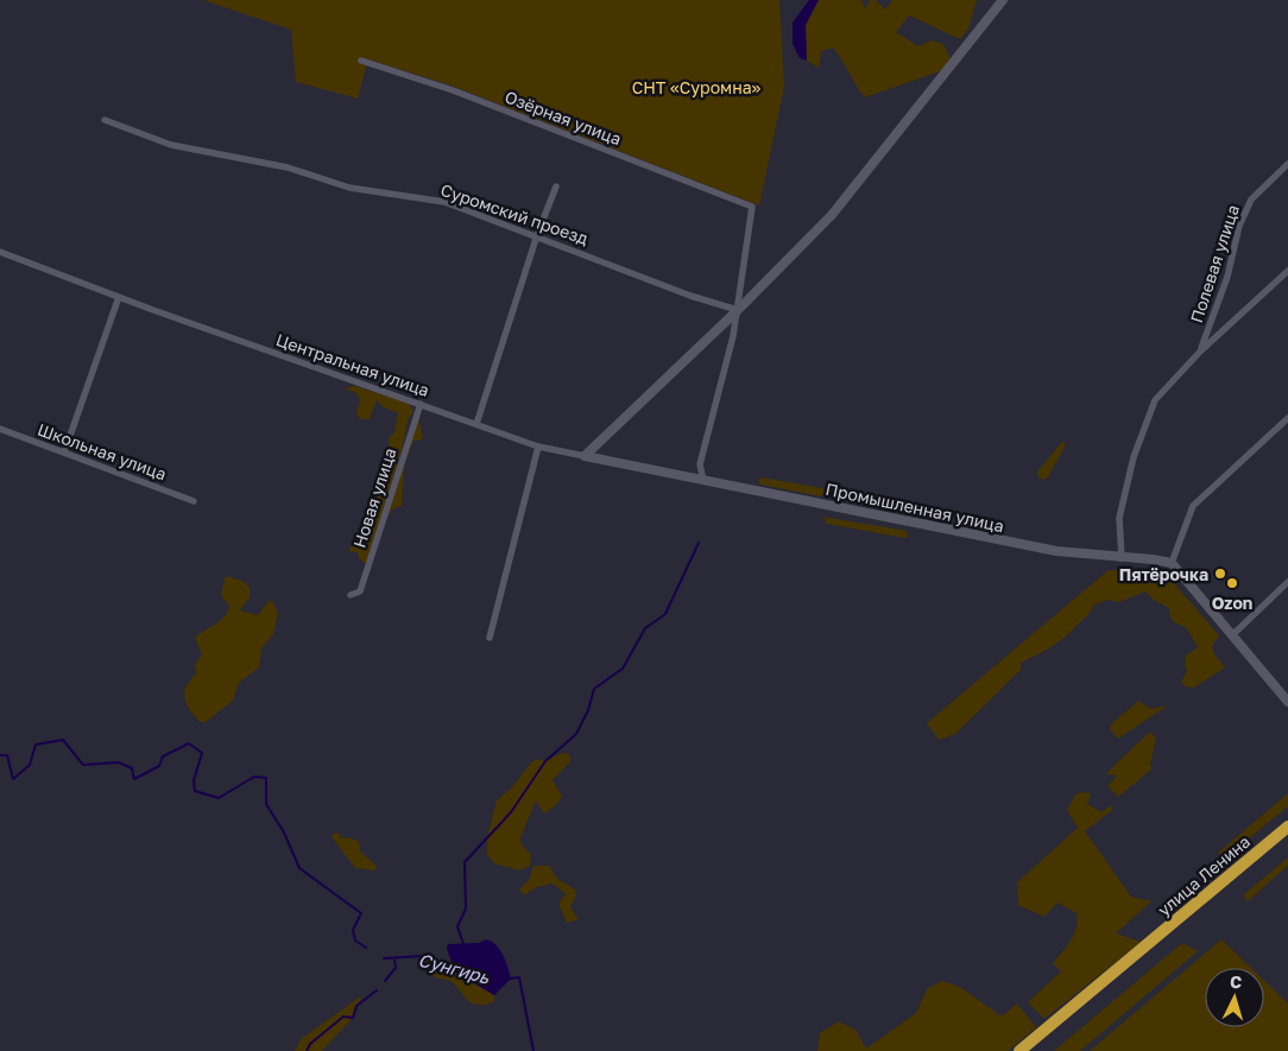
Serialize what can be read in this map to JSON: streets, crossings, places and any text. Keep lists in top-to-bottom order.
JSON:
{
  "streets": {
    "highway": ["улица Ленина"],
    "street": [
      "Озёрная улица",
      "Суромский проезд",
      "Полевая улица",
      "Центральная улица",
      "Школьная улица",
      "Новая улица",
      "Промышленная улица"
    ]
  },
  "crossings": [
    ["Озёрная улица", "Суромский проезд"],
    ["Центральная улица", "Новая улица"],
    ["Центральная улица", "Промышленная улица"]
  ],
  "water": ["Сунгирь"],
  "parks": ["СНТ «Суромна»"],
  "places": ["Пятёрочка", "Ozon"],
  "north": "top"
}
